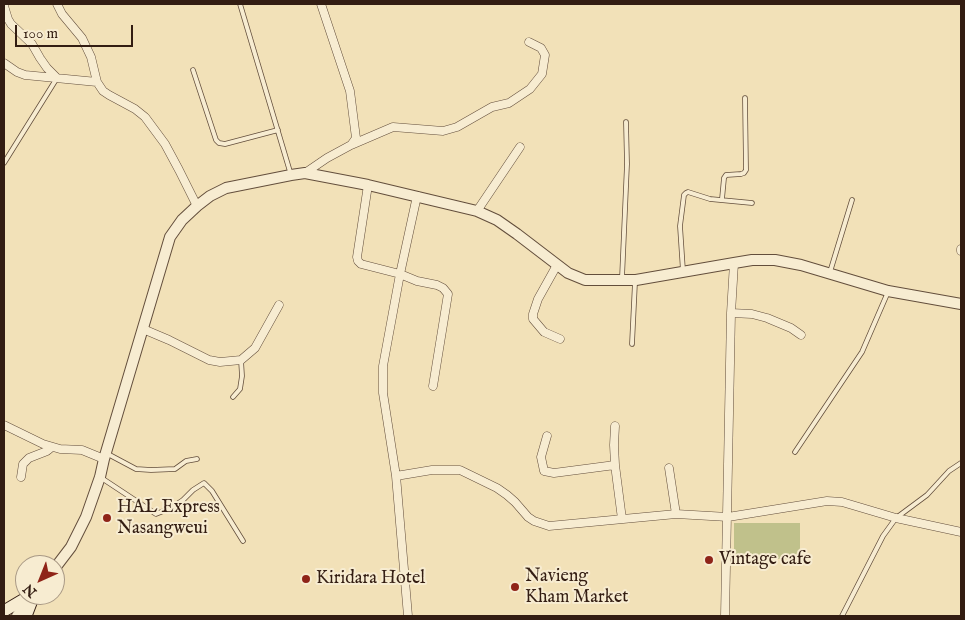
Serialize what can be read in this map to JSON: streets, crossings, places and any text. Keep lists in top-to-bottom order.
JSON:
{
  "places": [
    "HAL Express Nasangweui",
    "Vintage cafe",
    "Kiridara Hotel",
    "Navieng Kham Market"
  ],
  "scale_bar": "100 m",
  "north": "bottom left"
}
